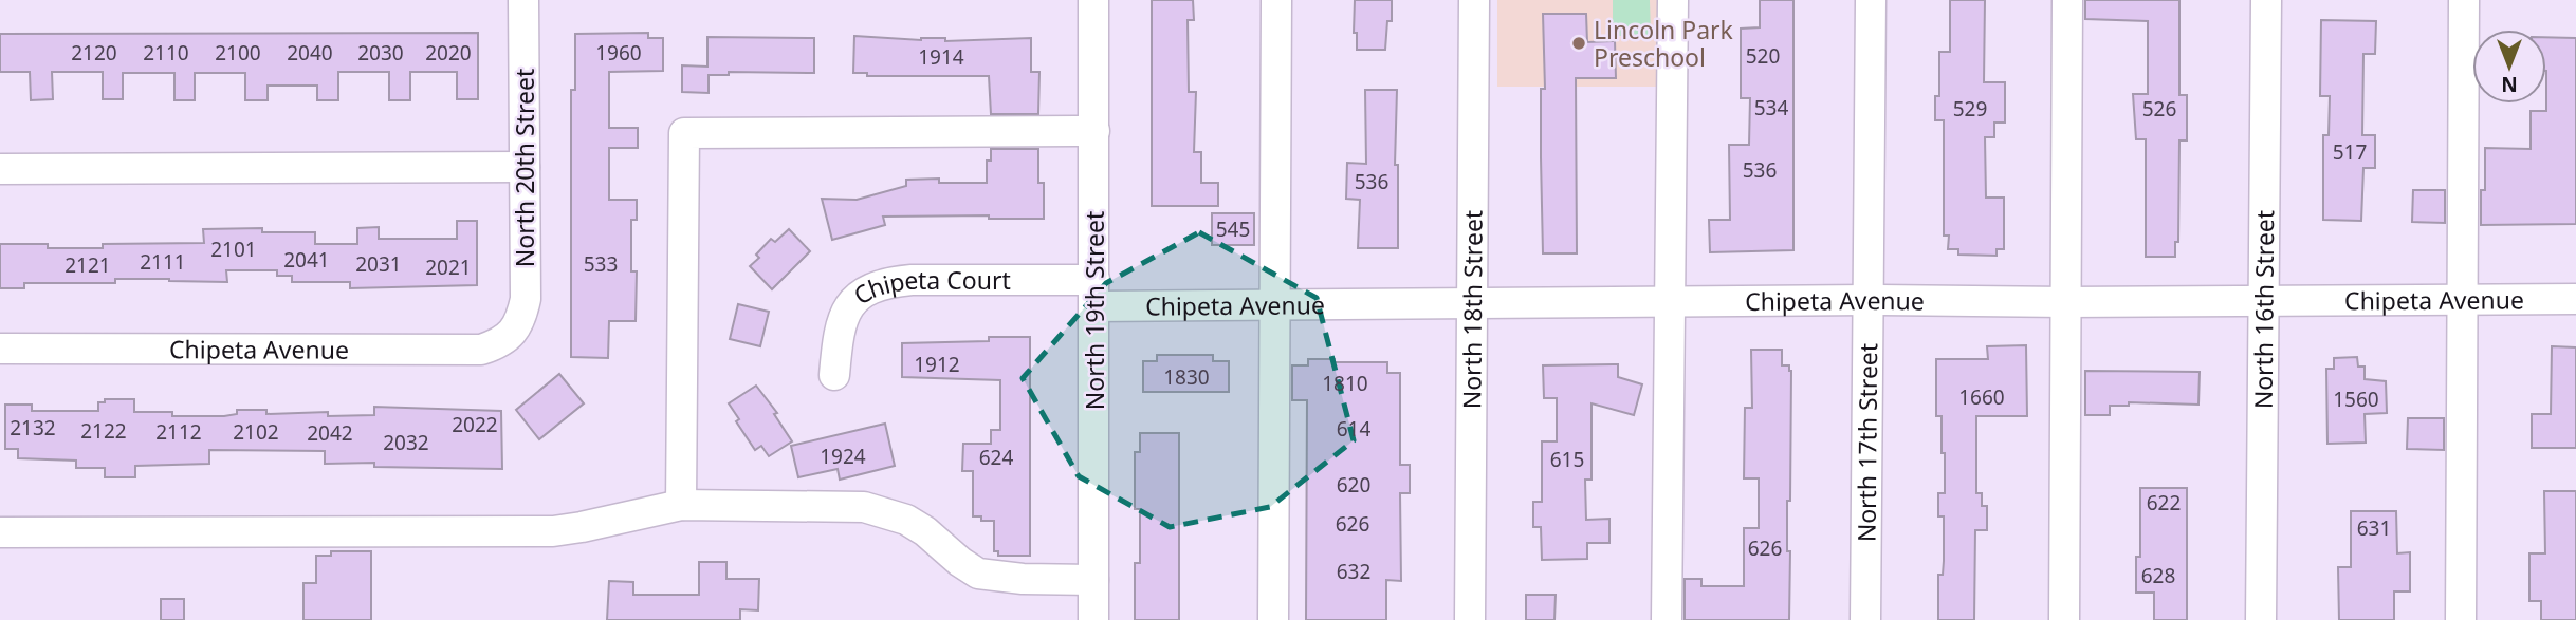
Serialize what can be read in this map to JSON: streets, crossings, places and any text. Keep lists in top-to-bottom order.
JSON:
{
  "streets": {
    "street": [
      "North 20th Street",
      "Chipeta Court",
      "Chipeta Avenue",
      "North 19th Street",
      "North 18th Street",
      "North 16th Street",
      "North 17th Street"
    ]
  },
  "crossings": [
    ["North 20th Street", "Chipeta Avenue"],
    ["Chipeta Court", "Chipeta Avenue"],
    ["Chipeta Court", "North 19th Street"],
    ["Chipeta Avenue", "North 19th Street"],
    ["Chipeta Avenue", "North 18th Street"],
    ["Chipeta Avenue", "North 16th Street"],
    ["Chipeta Avenue", "North 17th Street"]
  ],
  "places": ["Lincoln Park Preschool"],
  "house_numbers": [
    "2120",
    "2110",
    "2100",
    "2040",
    "2030",
    "2020",
    "1960",
    "520",
    "1914",
    "534",
    "529",
    "526",
    "517",
    "536",
    "536",
    "545",
    "2101",
    "2041",
    "2111",
    "2031",
    "533",
    "2121",
    "2021",
    "1912",
    "1830",
    "1810",
    "1660",
    "1560",
    "2022",
    "2132",
    "614",
    "2122",
    "2112",
    "2102",
    "2042",
    "2032",
    "1924",
    "624",
    "615",
    "620",
    "622",
    "626",
    "631",
    "626",
    "632",
    "628"
  ],
  "north": "bottom"
}
